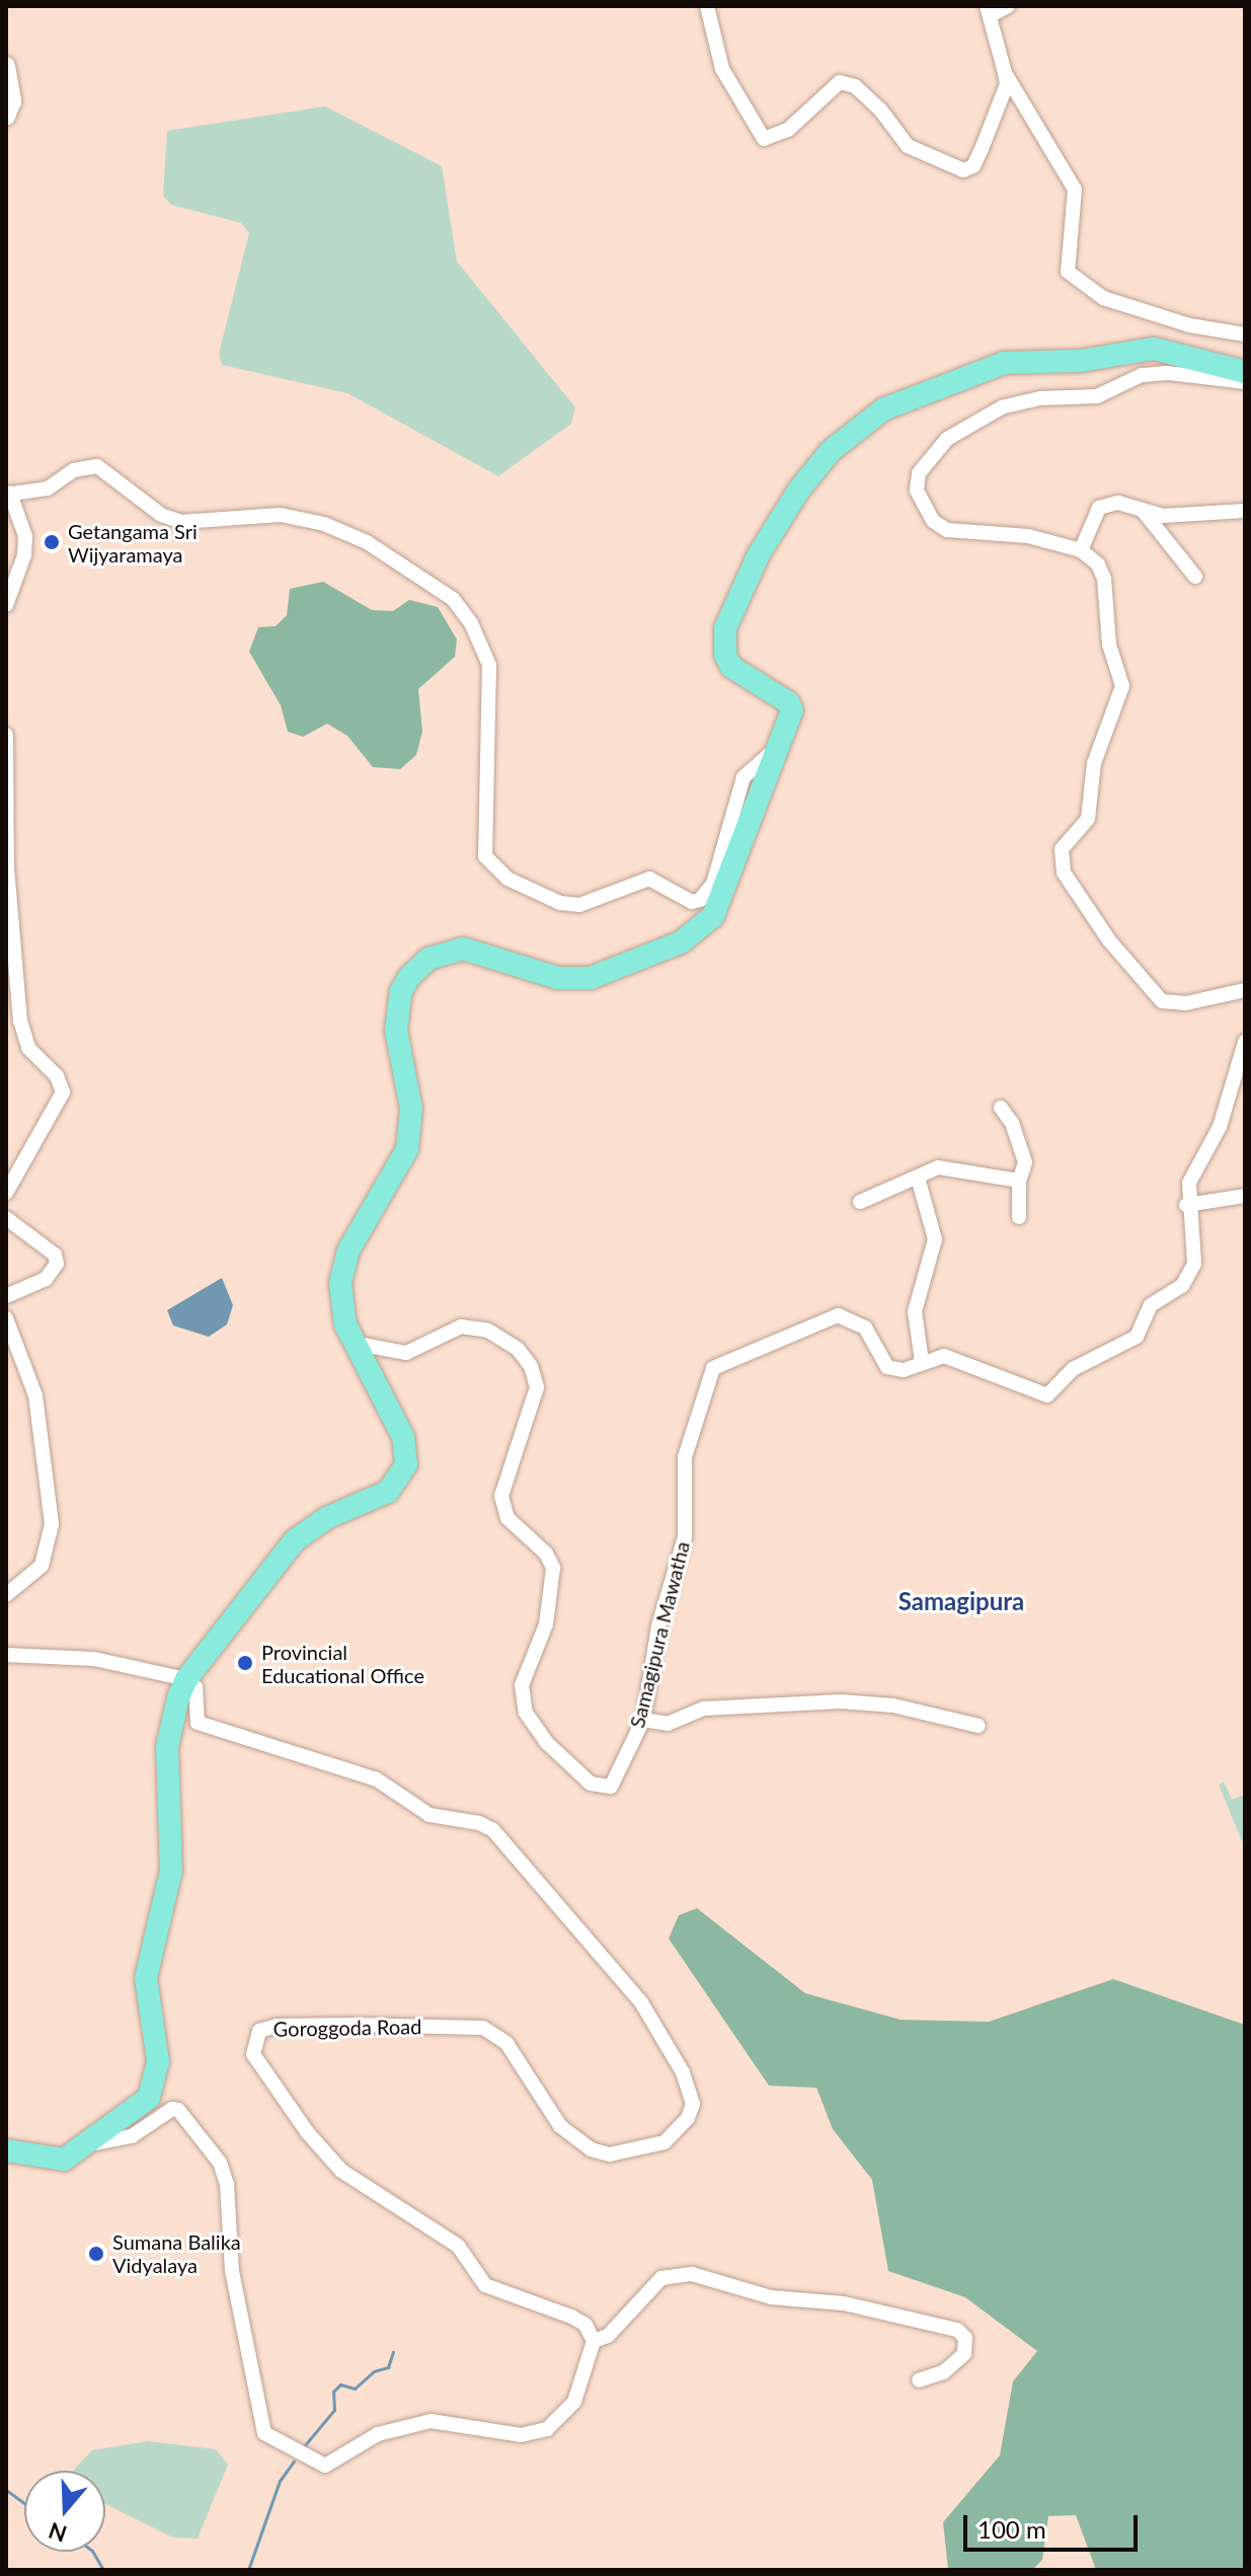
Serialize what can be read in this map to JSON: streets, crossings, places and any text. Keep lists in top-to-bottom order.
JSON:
{
  "streets": {
    "street": ["Samagipura Mawatha", "Goroggoda Road"]
  },
  "districts": ["Samagipura"],
  "places": ["Getangama Sri Wijyaramaya", "Provincial Educational Office", "Sumana Balika Vidyalaya"],
  "scale_bar": "100 m",
  "north": "bottom"
}
